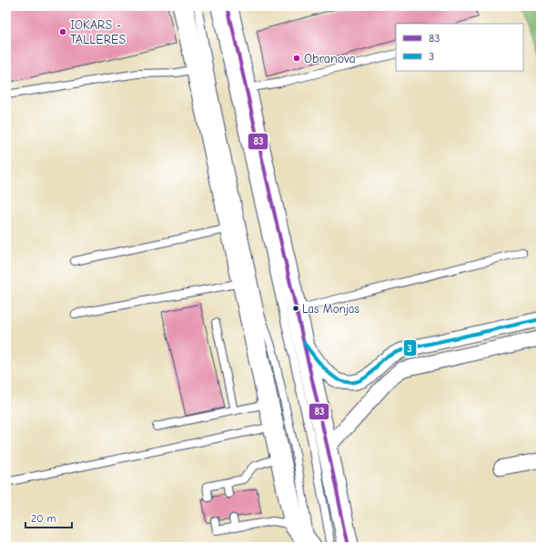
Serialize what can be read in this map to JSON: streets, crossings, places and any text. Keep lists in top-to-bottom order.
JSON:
{
  "places": ["IOKARS - TALLERES", "Obranova", "Las Monjas"],
  "lines": ["transit line 83", "transit line 3"],
  "legend": ["83", "3"],
  "scale_bar": "20 m"
}
